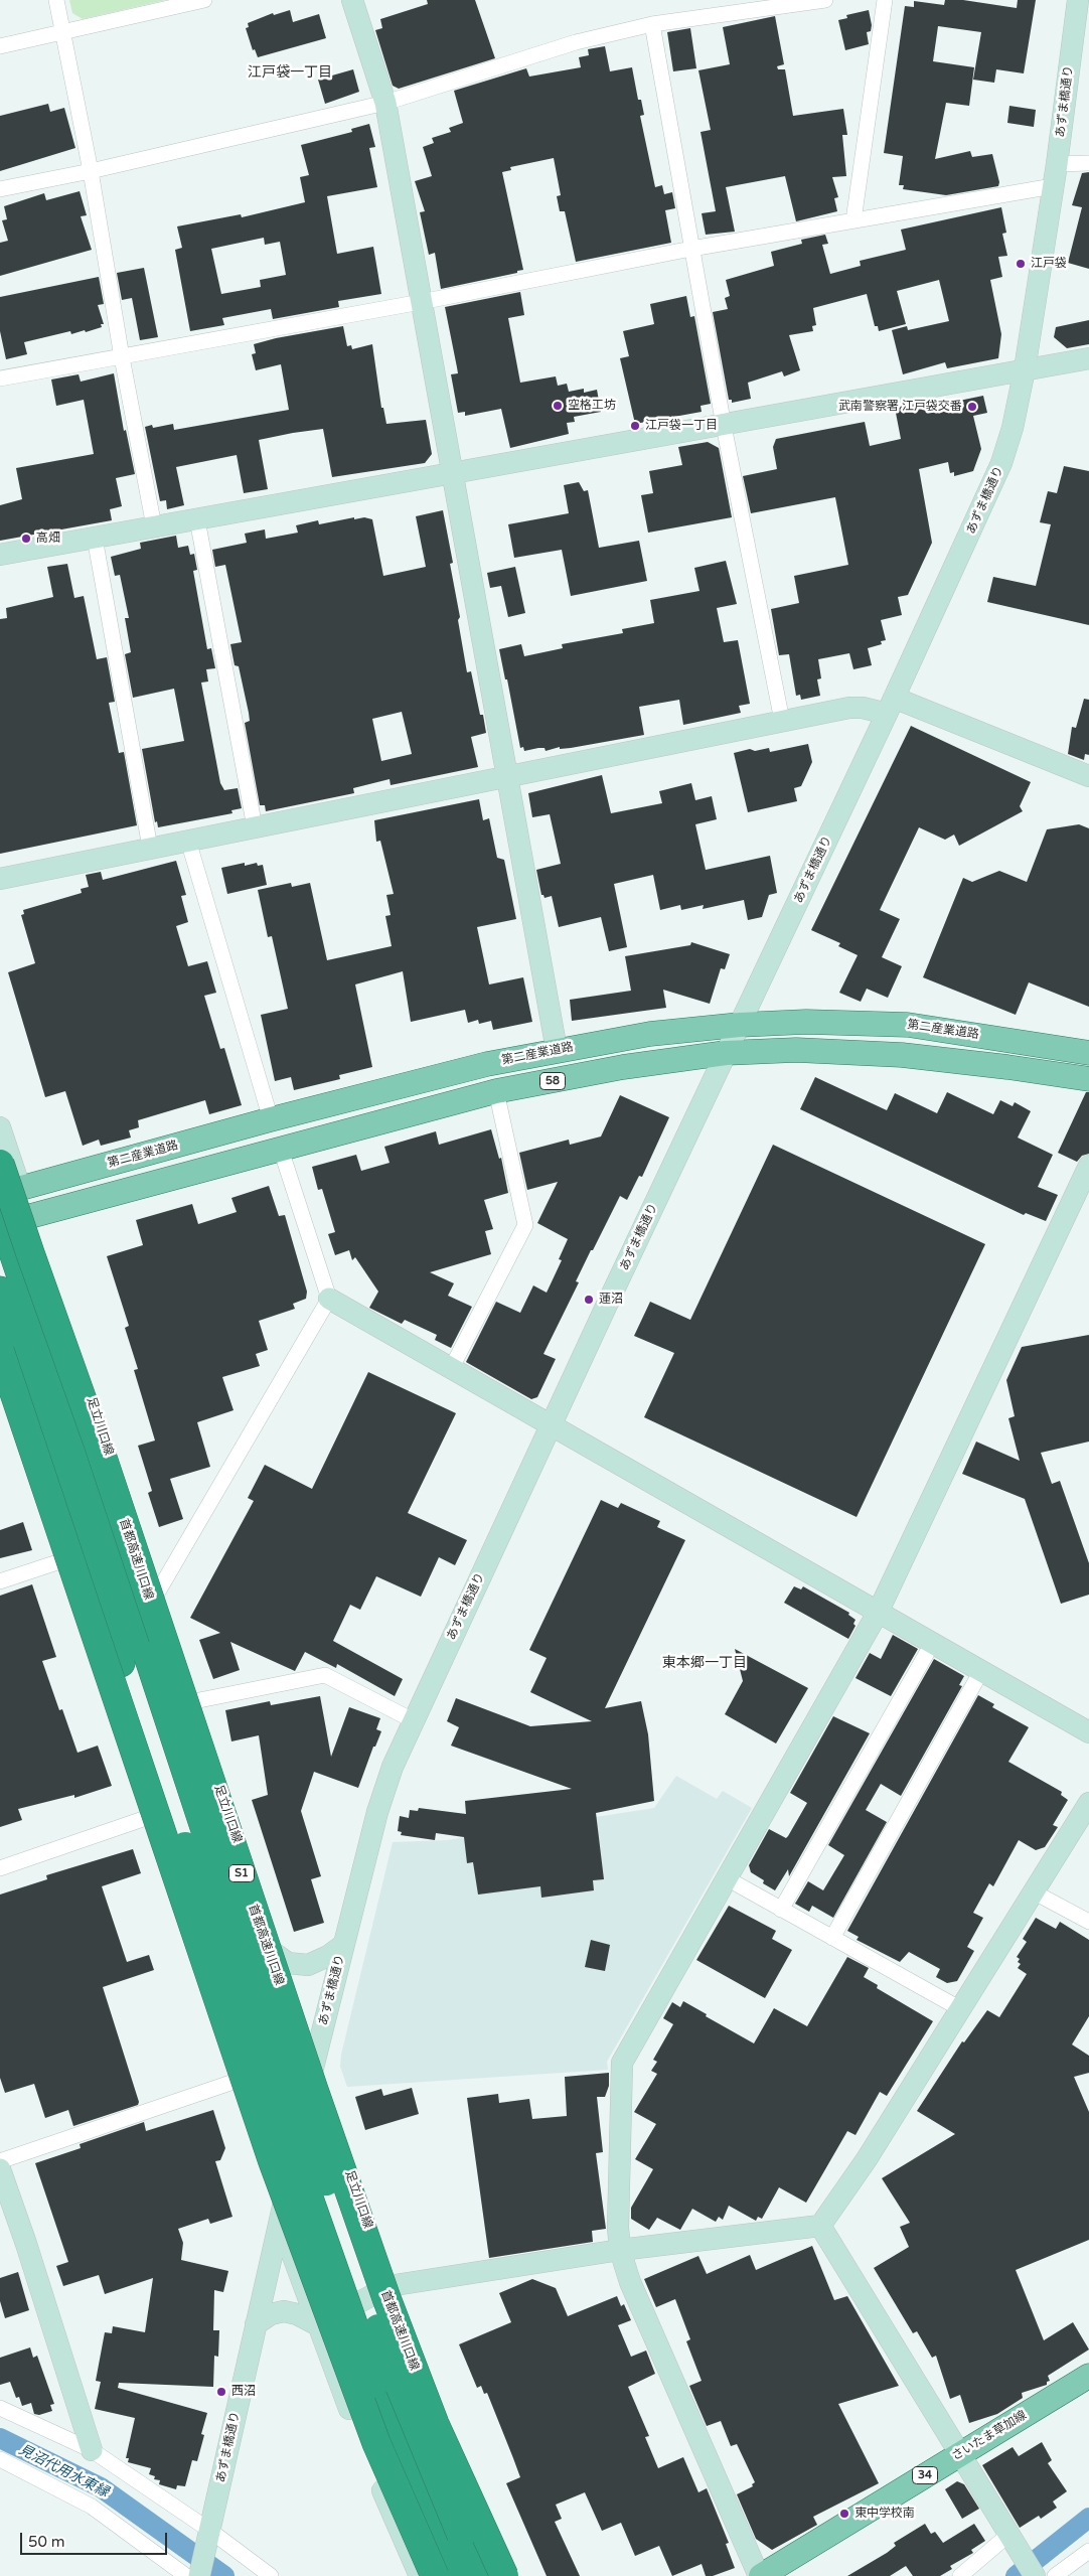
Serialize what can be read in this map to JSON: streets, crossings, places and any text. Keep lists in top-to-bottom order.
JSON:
{
  "streets": {
    "highway": ["首都高速川口線", "S1"],
    "main road": [
      "第二産業道路",
      "58",
      "さいたま草加線",
      "34"
    ],
    "street": ["あずま橋通り", "足立川口線"]
  },
  "crossings": [
    ["あずま橋通り", "第二産業道路"],
    ["あずま橋通り", "58"],
    ["あずま橋通り", "足立川口線"],
    ["第二産業道路", "足立川口線"],
    ["58", "足立川口線"]
  ],
  "districts": ["江戸袋一丁目", "東本郷一丁目"],
  "water": ["見沼代用水東縁"],
  "places": [
    "江戸袋",
    "空格工坊",
    "武南警察署 江戸袋交番",
    "江戸袋一丁目",
    "高畑",
    "蓮沼",
    "西沼",
    "東中学校南"
  ],
  "scale_bar": "50 m"
}
